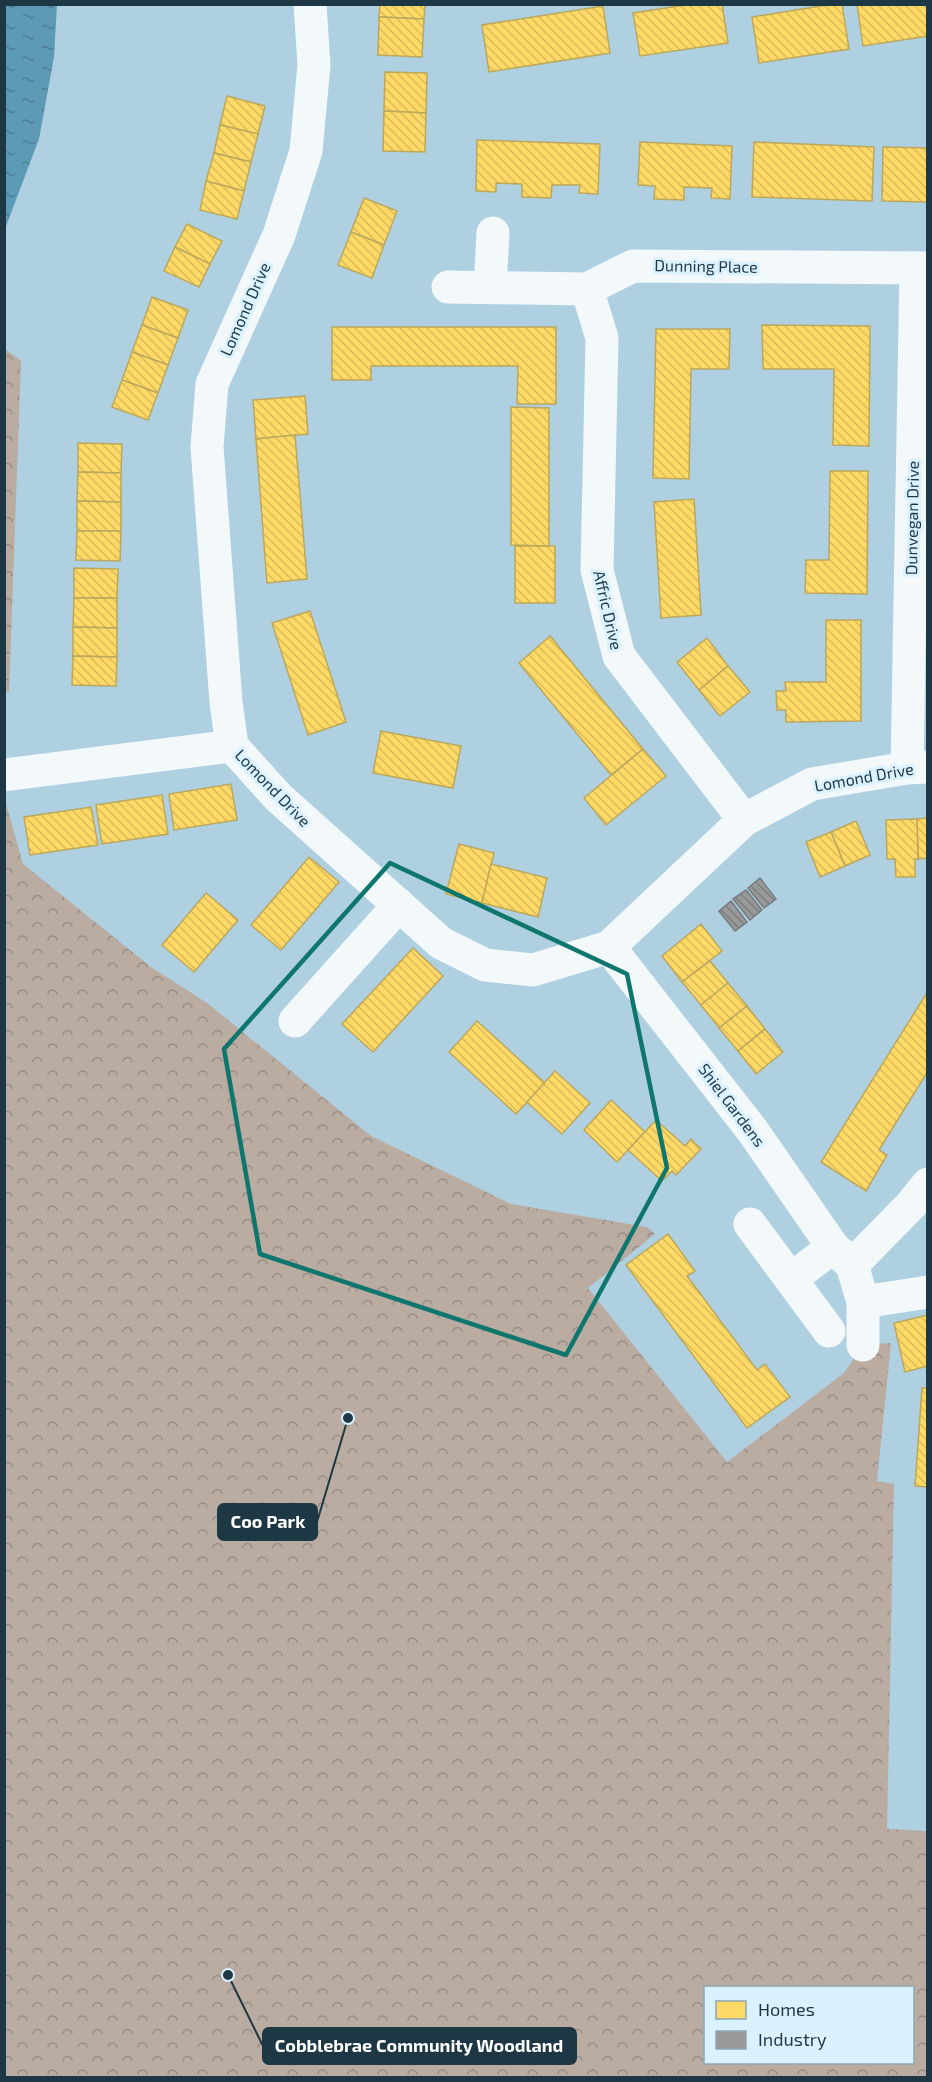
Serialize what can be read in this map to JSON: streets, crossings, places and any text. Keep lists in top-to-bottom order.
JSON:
{
  "streets": {
    "street": [
      "Dunning Place",
      "Lomond Drive",
      "Dunvegan Drive",
      "Affric Drive",
      "Shiel Gardens"
    ]
  },
  "crossings": [
    ["Dunning Place", "Dunvegan Drive"],
    ["Dunning Place", "Affric Drive"],
    ["Lomond Drive", "Dunvegan Drive"],
    ["Lomond Drive", "Affric Drive"],
    ["Lomond Drive", "Shiel Gardens"]
  ],
  "places": ["Coo Park", "Cobblebrae Community Woodland"],
  "legend": ["Homes", "Industry"]
}
